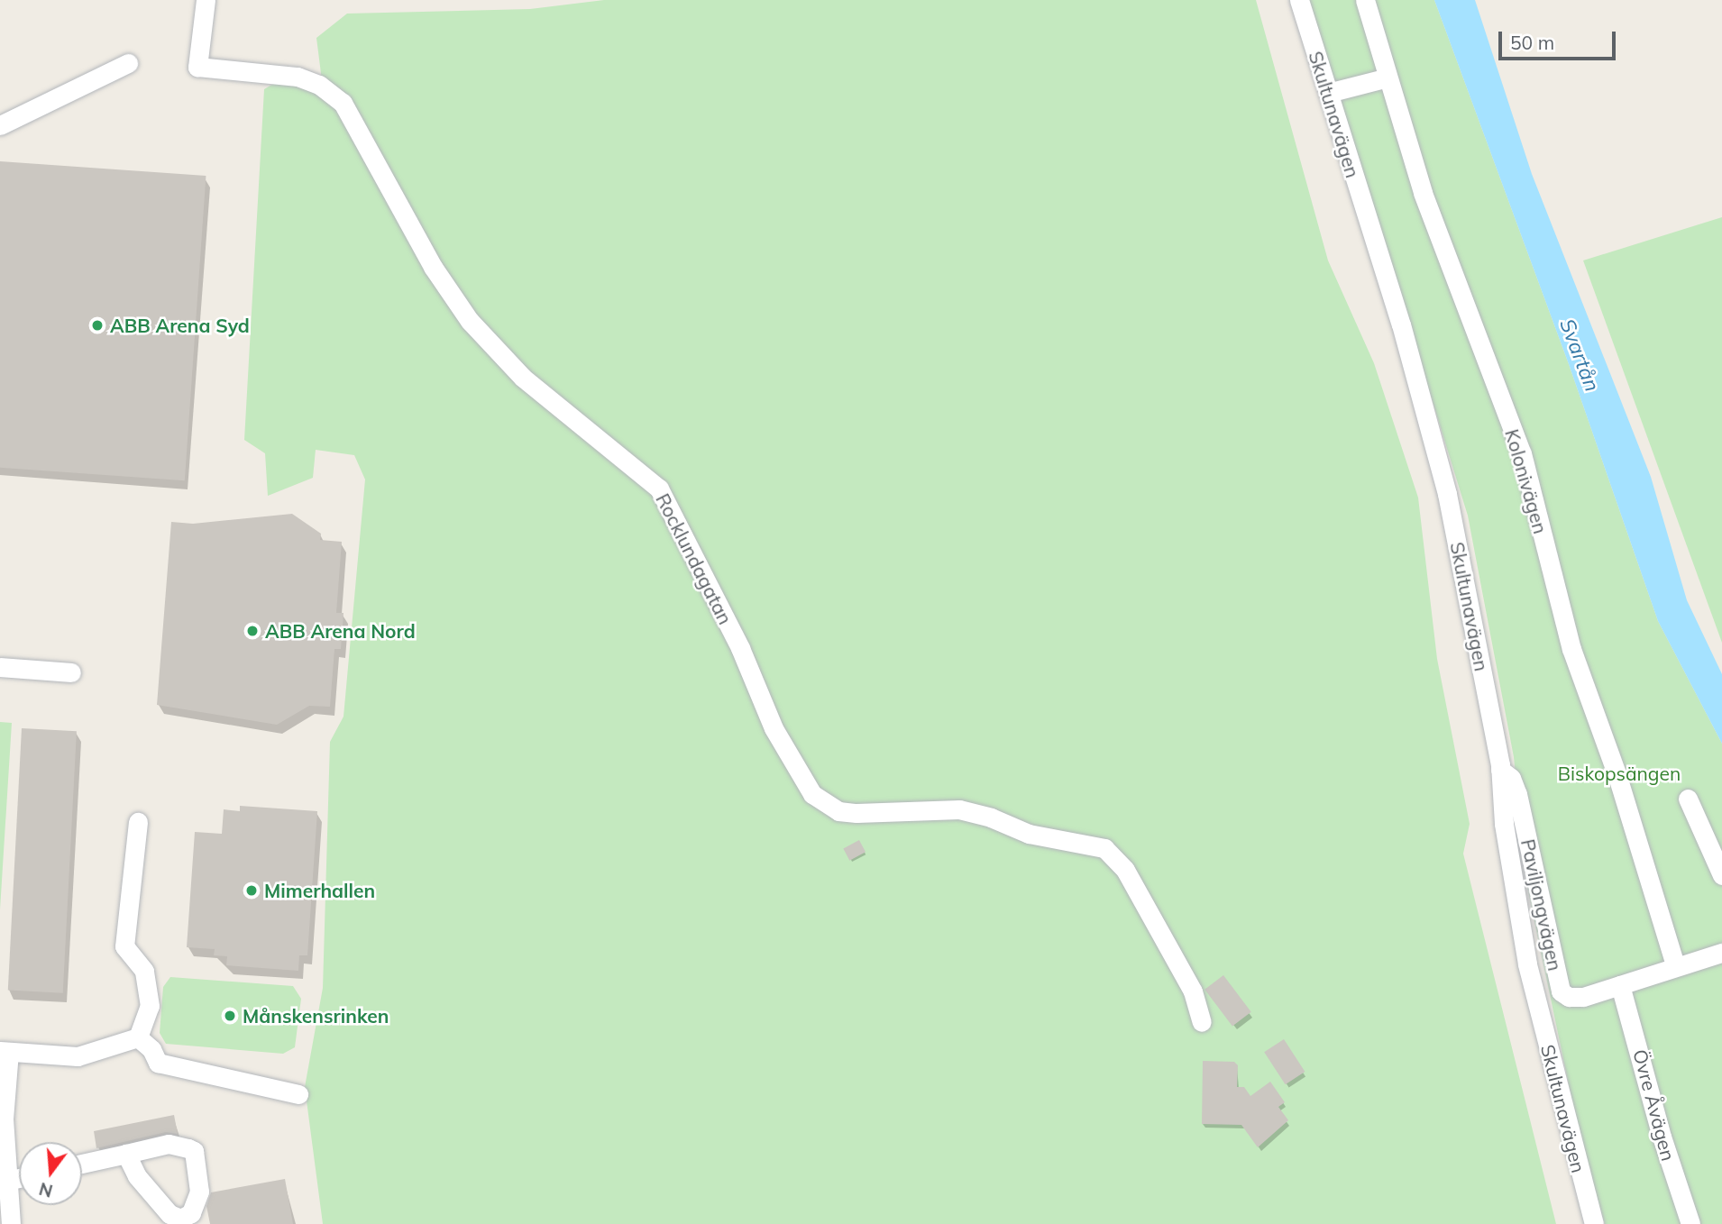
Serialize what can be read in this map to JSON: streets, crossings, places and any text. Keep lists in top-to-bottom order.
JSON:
{
  "streets": {
    "street": [
      "Skultunavägen",
      "Kolonivägen",
      "Rocklundagatan",
      "Paviljongvägen",
      "Övre Åvägen"
    ]
  },
  "crossings": [
    ["Skultunavägen", "Paviljongvägen"],
    ["Kolonivägen", "Paviljongvägen"],
    ["Paviljongvägen", "Övre Åvägen"]
  ],
  "water": ["Svartån"],
  "parks": ["Biskopsängen"],
  "places": [
    "ABB Arena Syd",
    "ABB Arena Nord",
    "Mimerhallen",
    "Månskensrinken"
  ],
  "scale_bar": "50 m",
  "north": "bottom"
}
